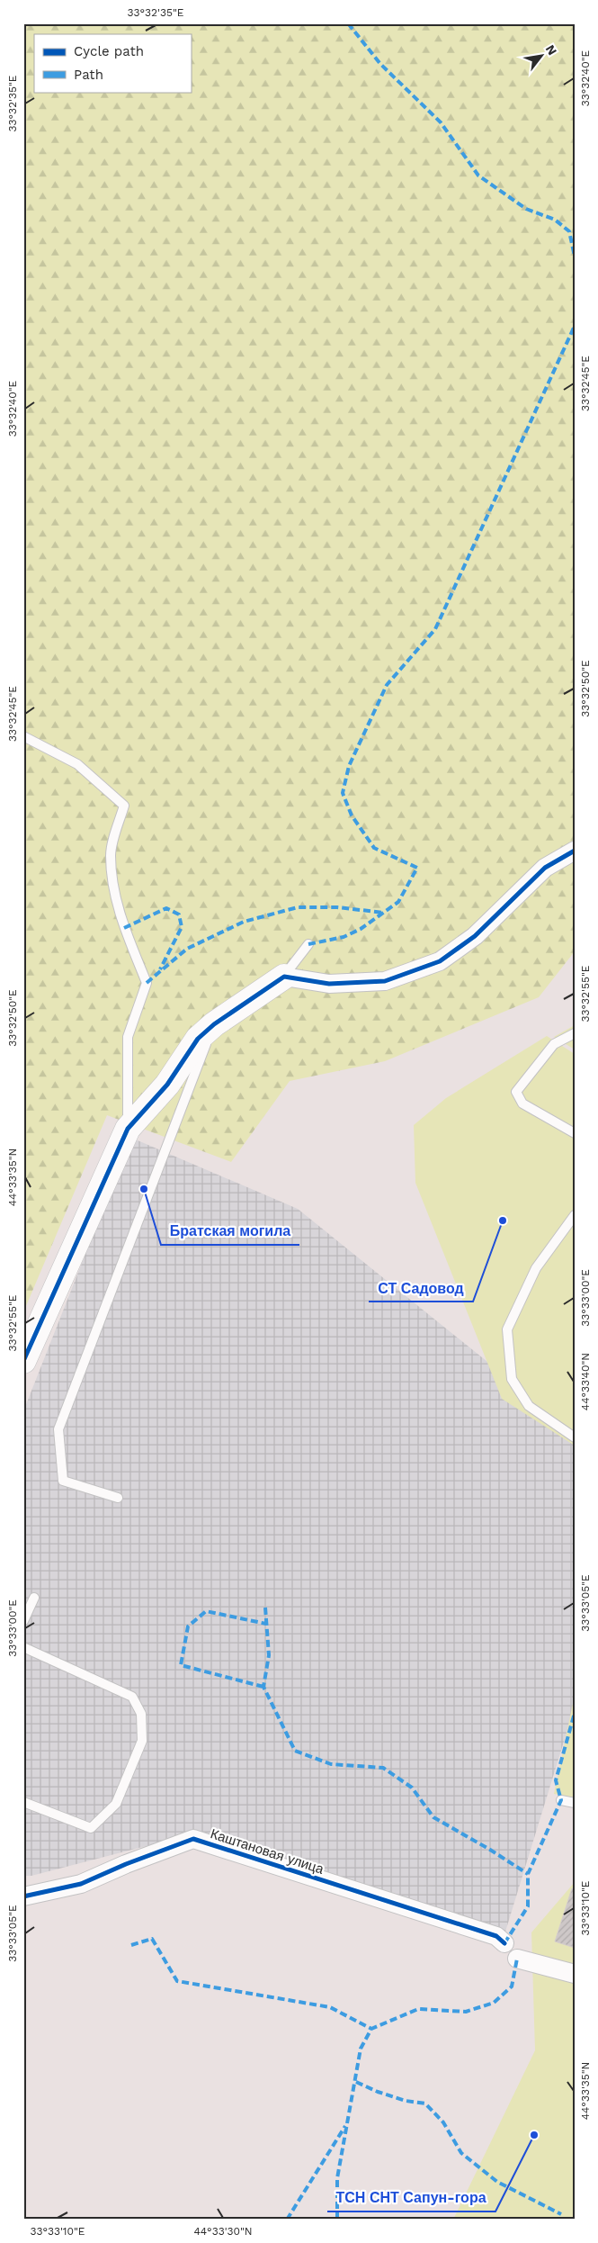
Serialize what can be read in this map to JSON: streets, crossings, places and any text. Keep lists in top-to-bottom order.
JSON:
{
  "streets": {
    "street": ["Каштановая улица"]
  },
  "places": ["Братская могила", "СТ Садовод", "ТСН СНТ Сапун-гора"],
  "legend": ["Cycle path", "Path"],
  "north": "top right",
  "coordinates": [
    "33°32'35\"E",
    "33°32'40\"E",
    "33°32'45\"E",
    "33°32'50\"E",
    "33°32'55\"E",
    "44°33'35\"N",
    "33°33'00\"E",
    "44°33'40\"N",
    "33°33'05\"E",
    "33°33'10\"E",
    "44°33'30\"N"
  ]
}
